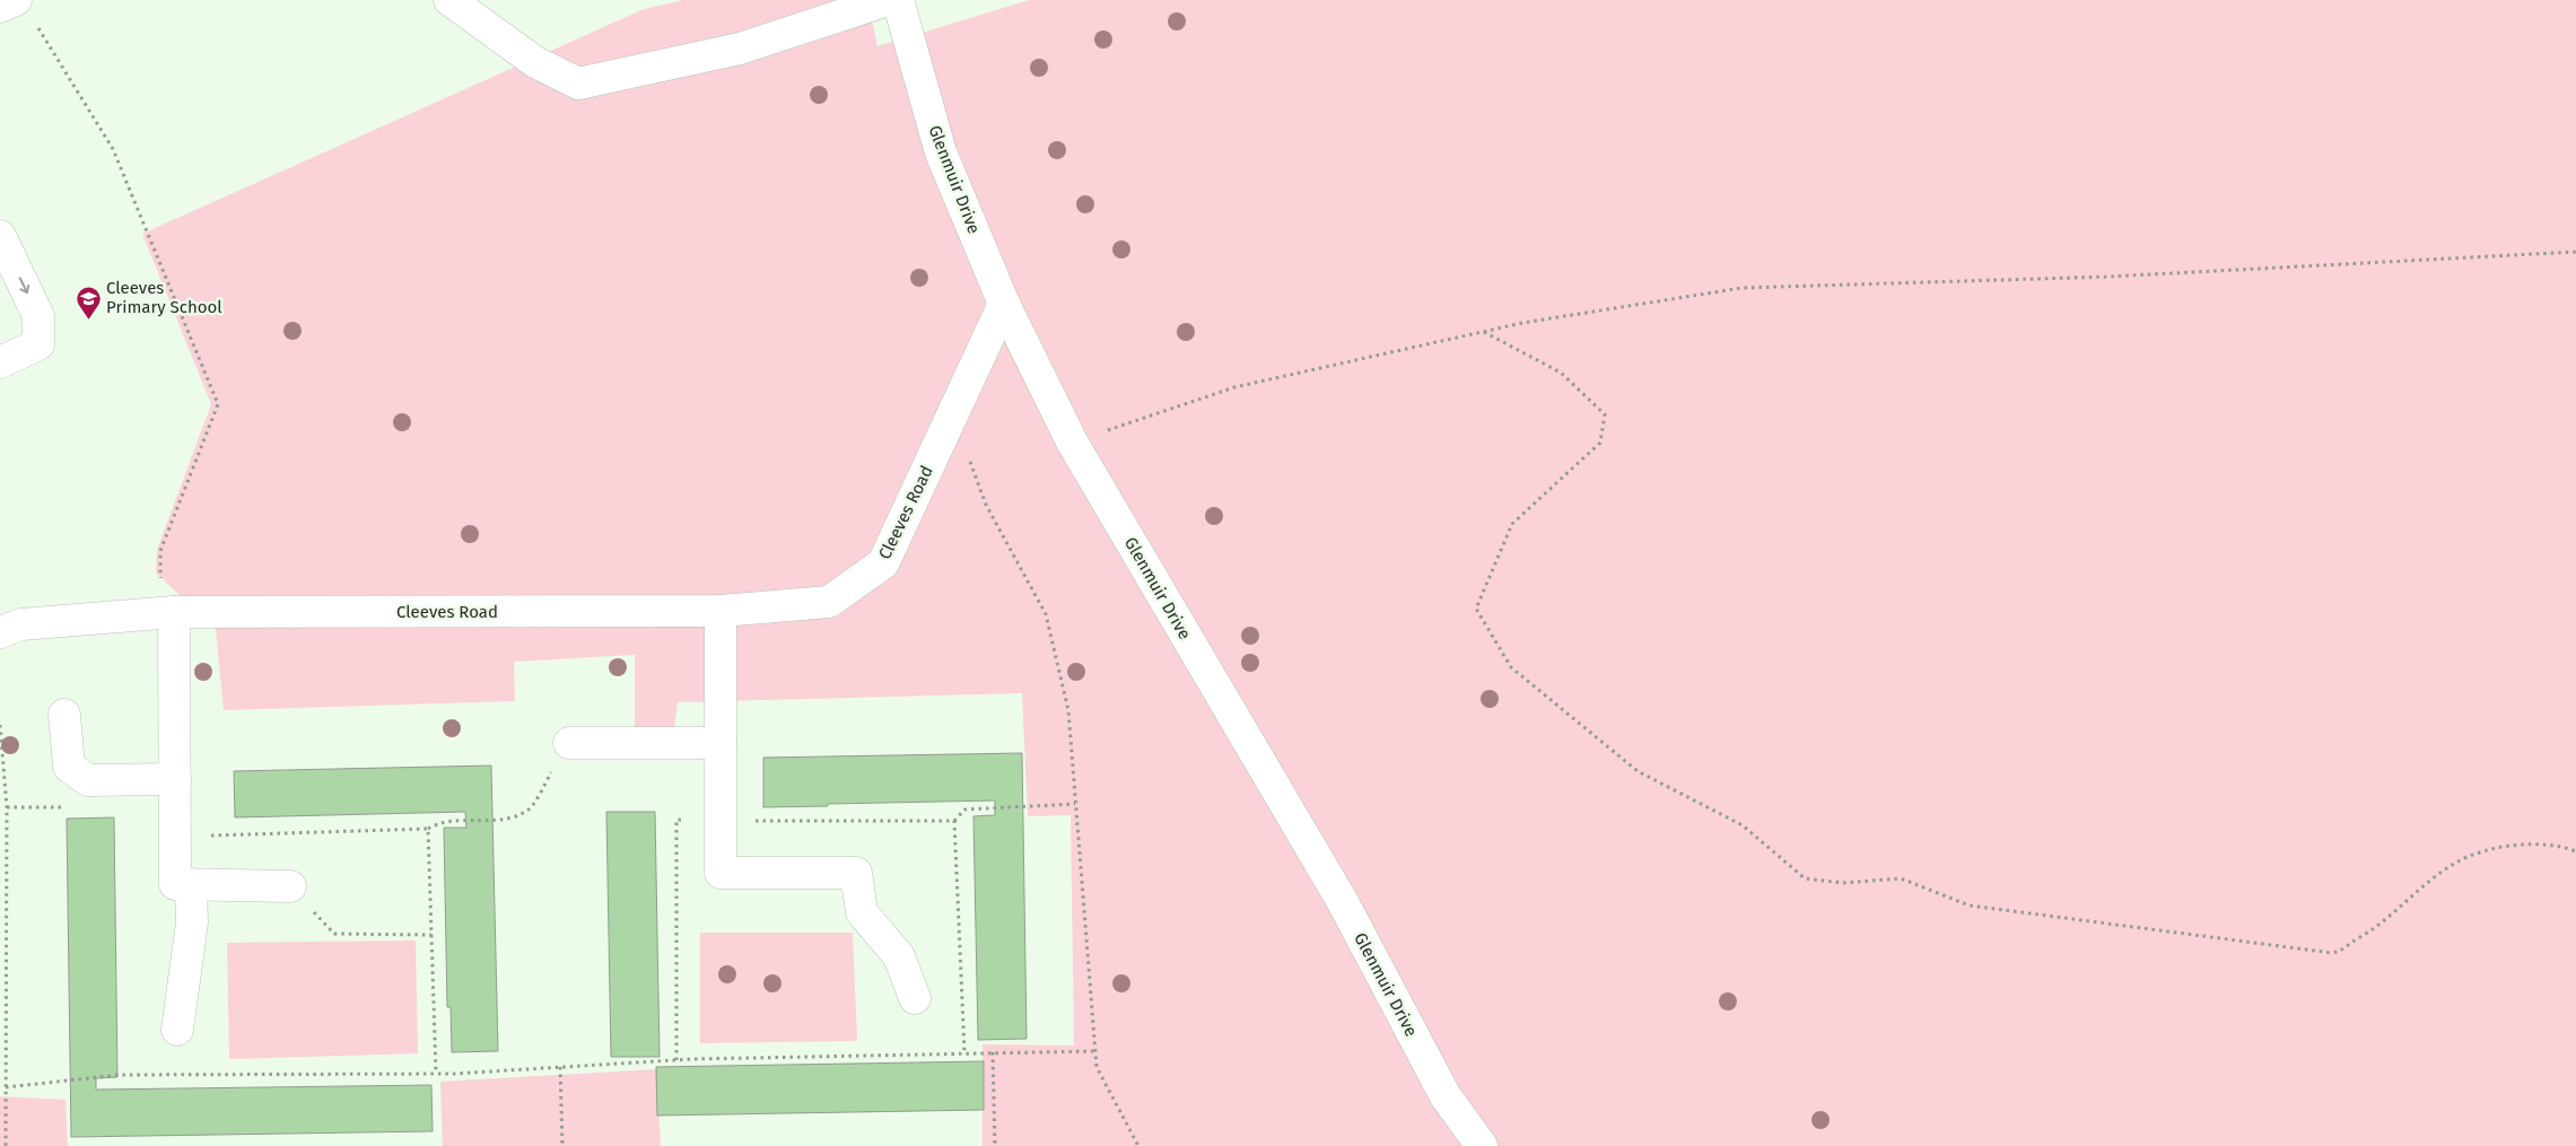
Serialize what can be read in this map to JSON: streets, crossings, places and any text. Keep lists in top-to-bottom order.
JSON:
{
  "streets": {
    "street": ["Glenmuir Drive", "Cleeves Road"]
  },
  "crossings": [
    ["Glenmuir Drive", "Cleeves Road"]
  ],
  "places": {
    "school or university": ["Cleeves Primary School"]
  }
}
